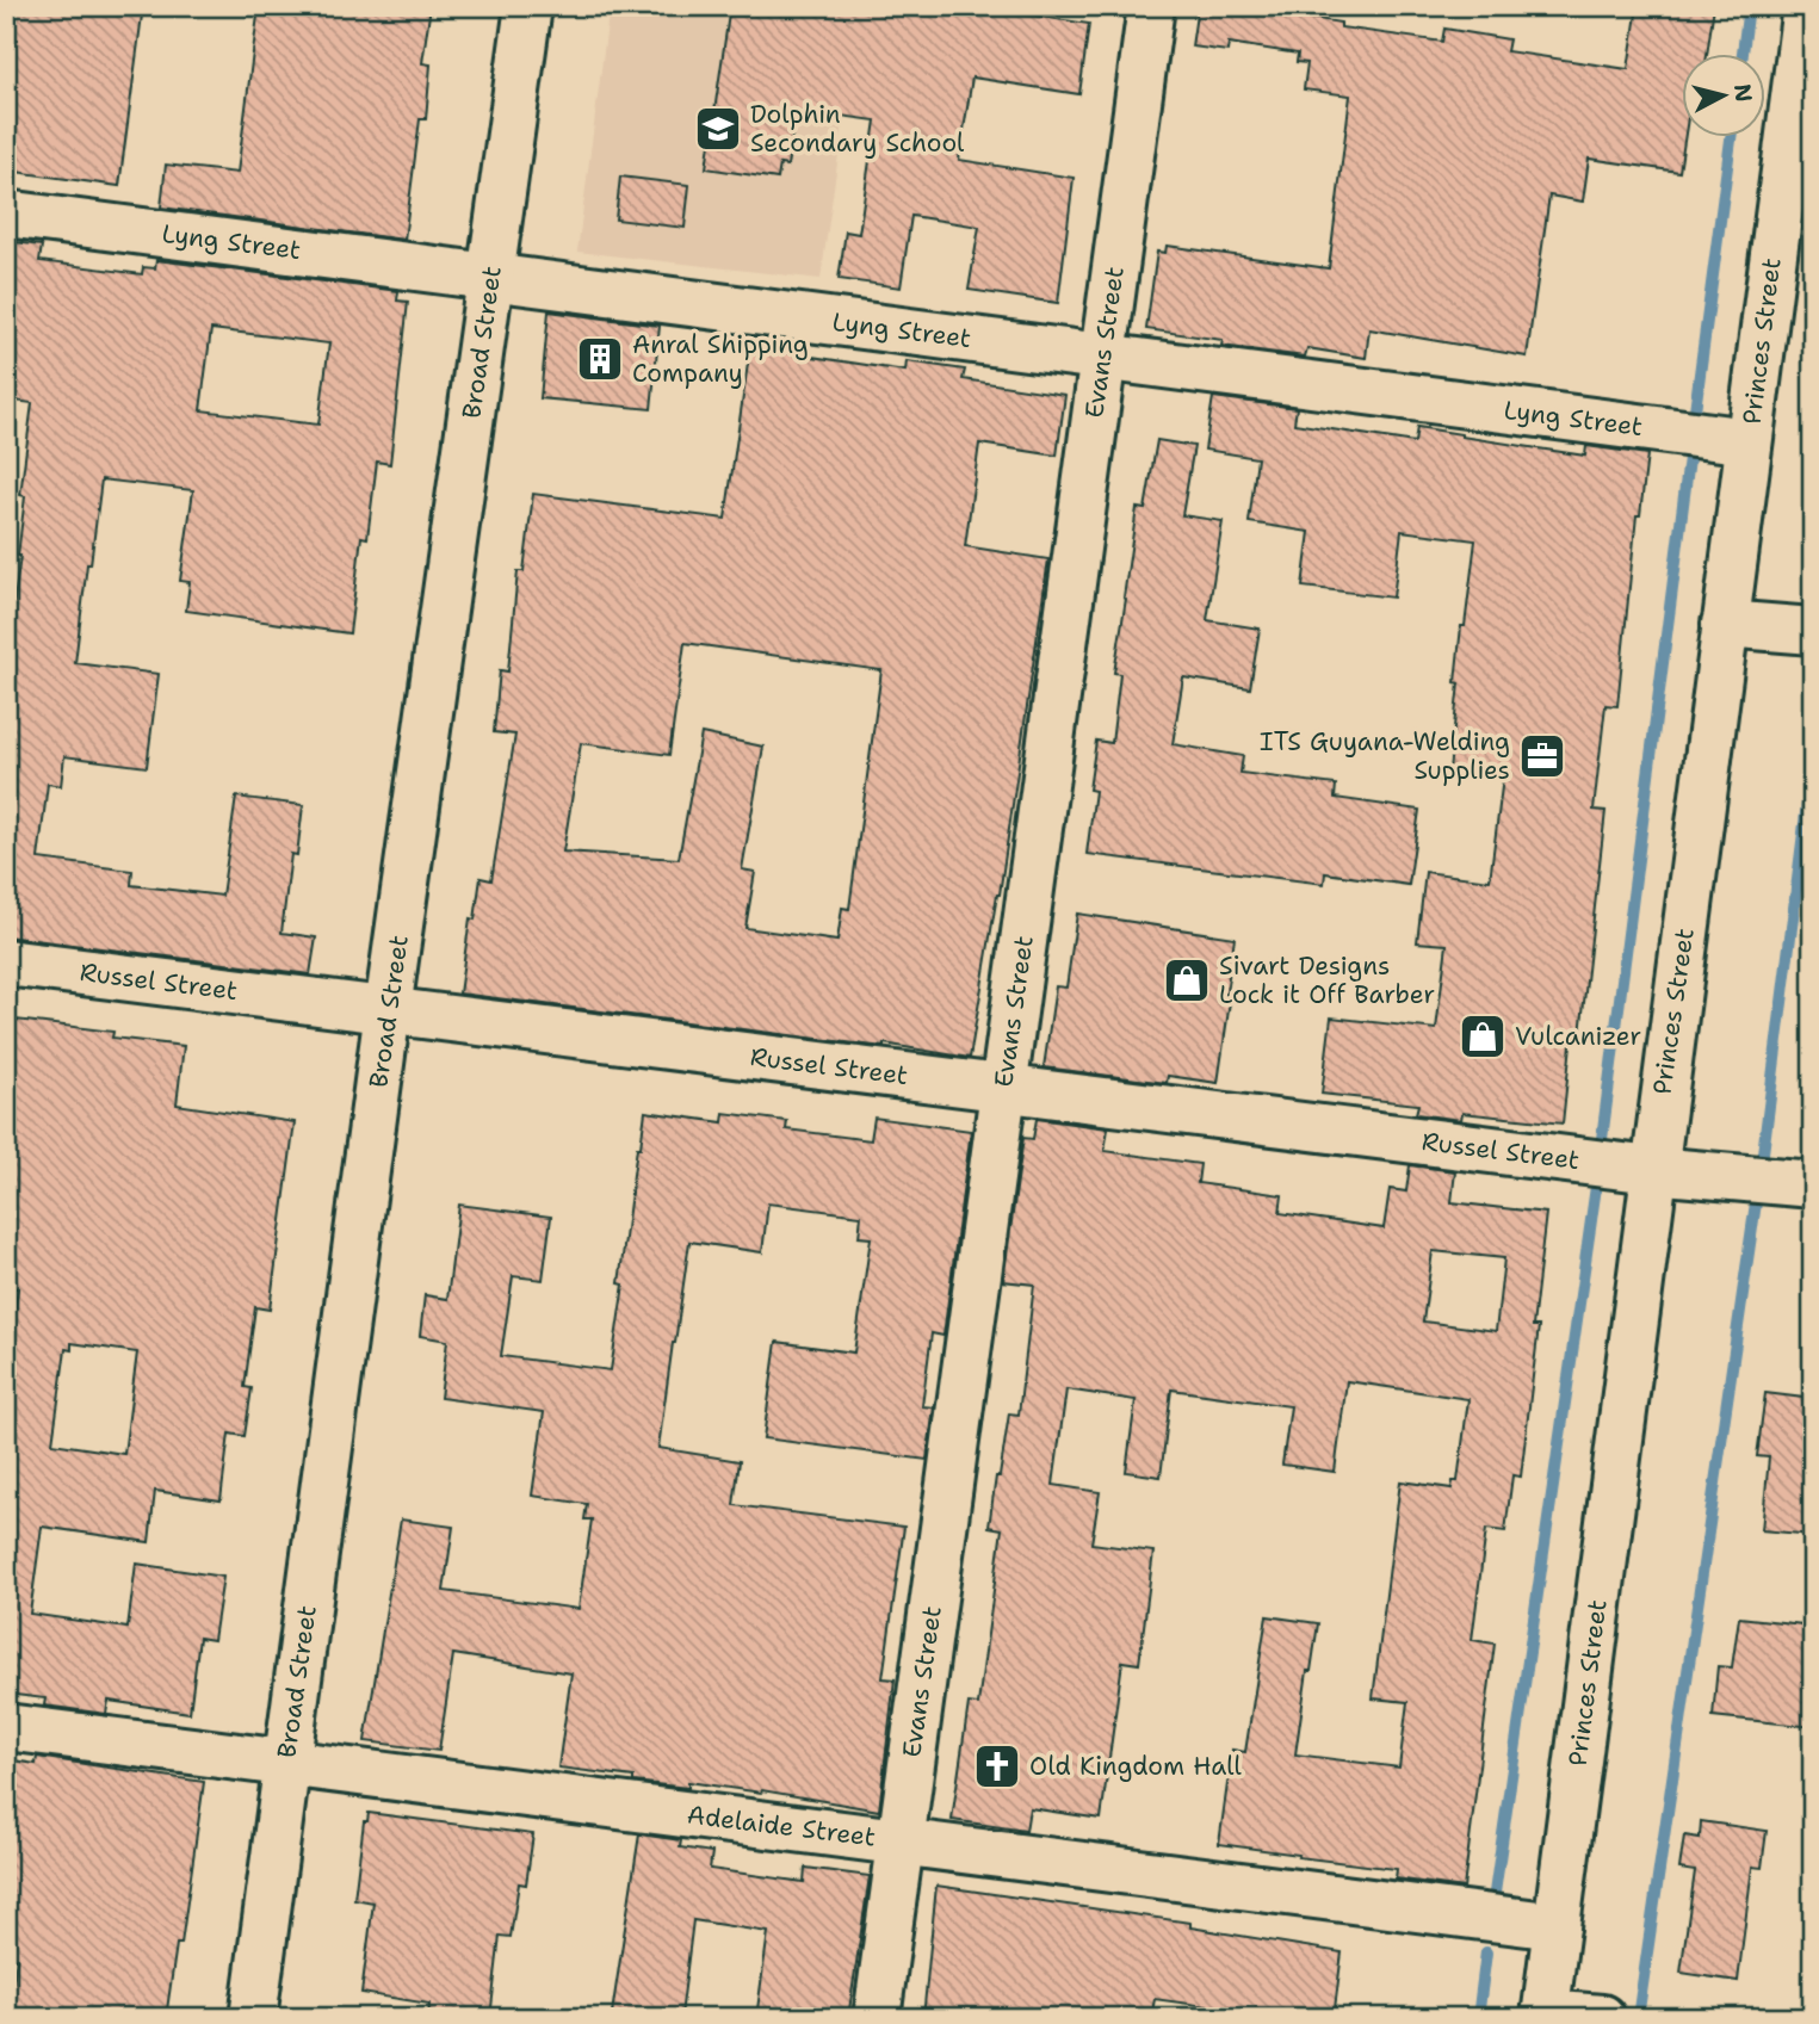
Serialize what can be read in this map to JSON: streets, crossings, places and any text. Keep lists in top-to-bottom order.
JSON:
{
  "streets": {
    "street": [
      "Lyng Street",
      "Princes Street",
      "Broad Street",
      "Evans Street",
      "Russel Street",
      "Adelaide Street"
    ]
  },
  "crossings": [
    ["Lyng Street", "Princes Street"],
    ["Lyng Street", "Broad Street"],
    ["Lyng Street", "Evans Street"],
    ["Princes Street", "Russel Street"],
    ["Princes Street", "Adelaide Street"],
    ["Broad Street", "Russel Street"],
    ["Broad Street", "Adelaide Street"],
    ["Evans Street", "Russel Street"],
    ["Evans Street", "Adelaide Street"]
  ],
  "places": {
    "school or university": ["Dolphin Secondary School"],
    "building": ["Anral Shipping Company"],
    "office": ["ITS Guyana-Welding Supplies"],
    "shop": ["Sivart Designs Lock it Off Barber", "Vulcanizer"],
    "church": ["Old Kingdom Hall"]
  },
  "north": "right"
}
